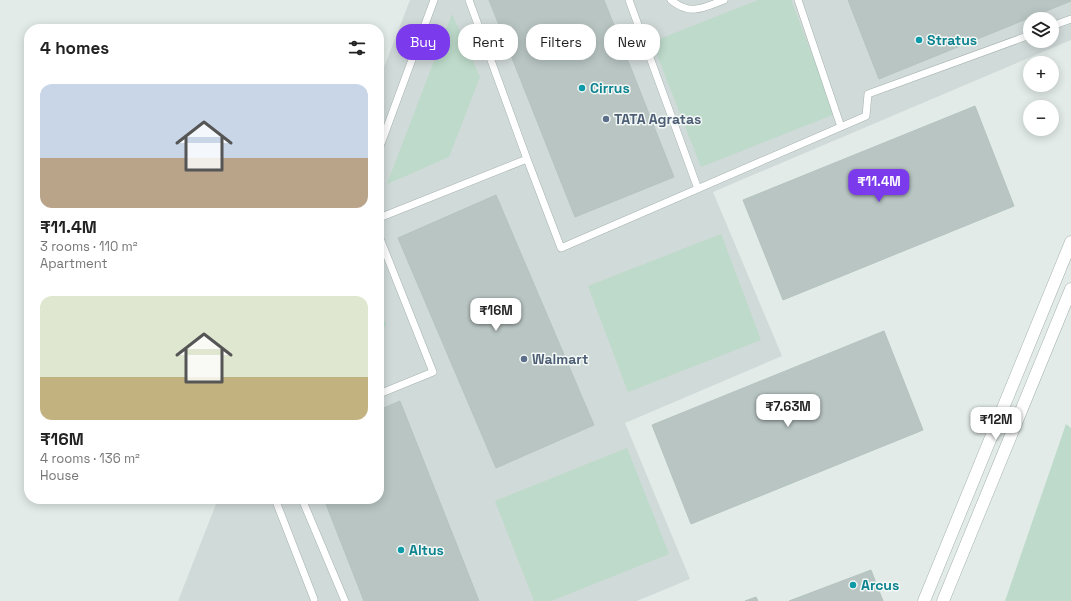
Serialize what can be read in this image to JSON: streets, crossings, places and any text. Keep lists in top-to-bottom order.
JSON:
{
  "places": [
    "Stratus",
    "Cirrus",
    "TATA Agratas",
    "Walmart",
    "Altus",
    "Arcus"
  ],
  "page": {
    "map_buttons": ["+", "−"],
    "chip": [
      "Buy",
      "Rent",
      "Filters",
      "New"
    ],
    "heading": "4 homes",
    "list": [
      {
        "name": "₹11.4M",
        "note": "3 rooms · 110 m² · Apartment"
      },
      {
        "name": "₹16M",
        "note": "4 rooms · 136 m² · House"
      }
    ],
    "price": [
      "₹11.4M",
      "₹16M",
      "₹7.63M",
      "₹12M"
    ]
  }
}
